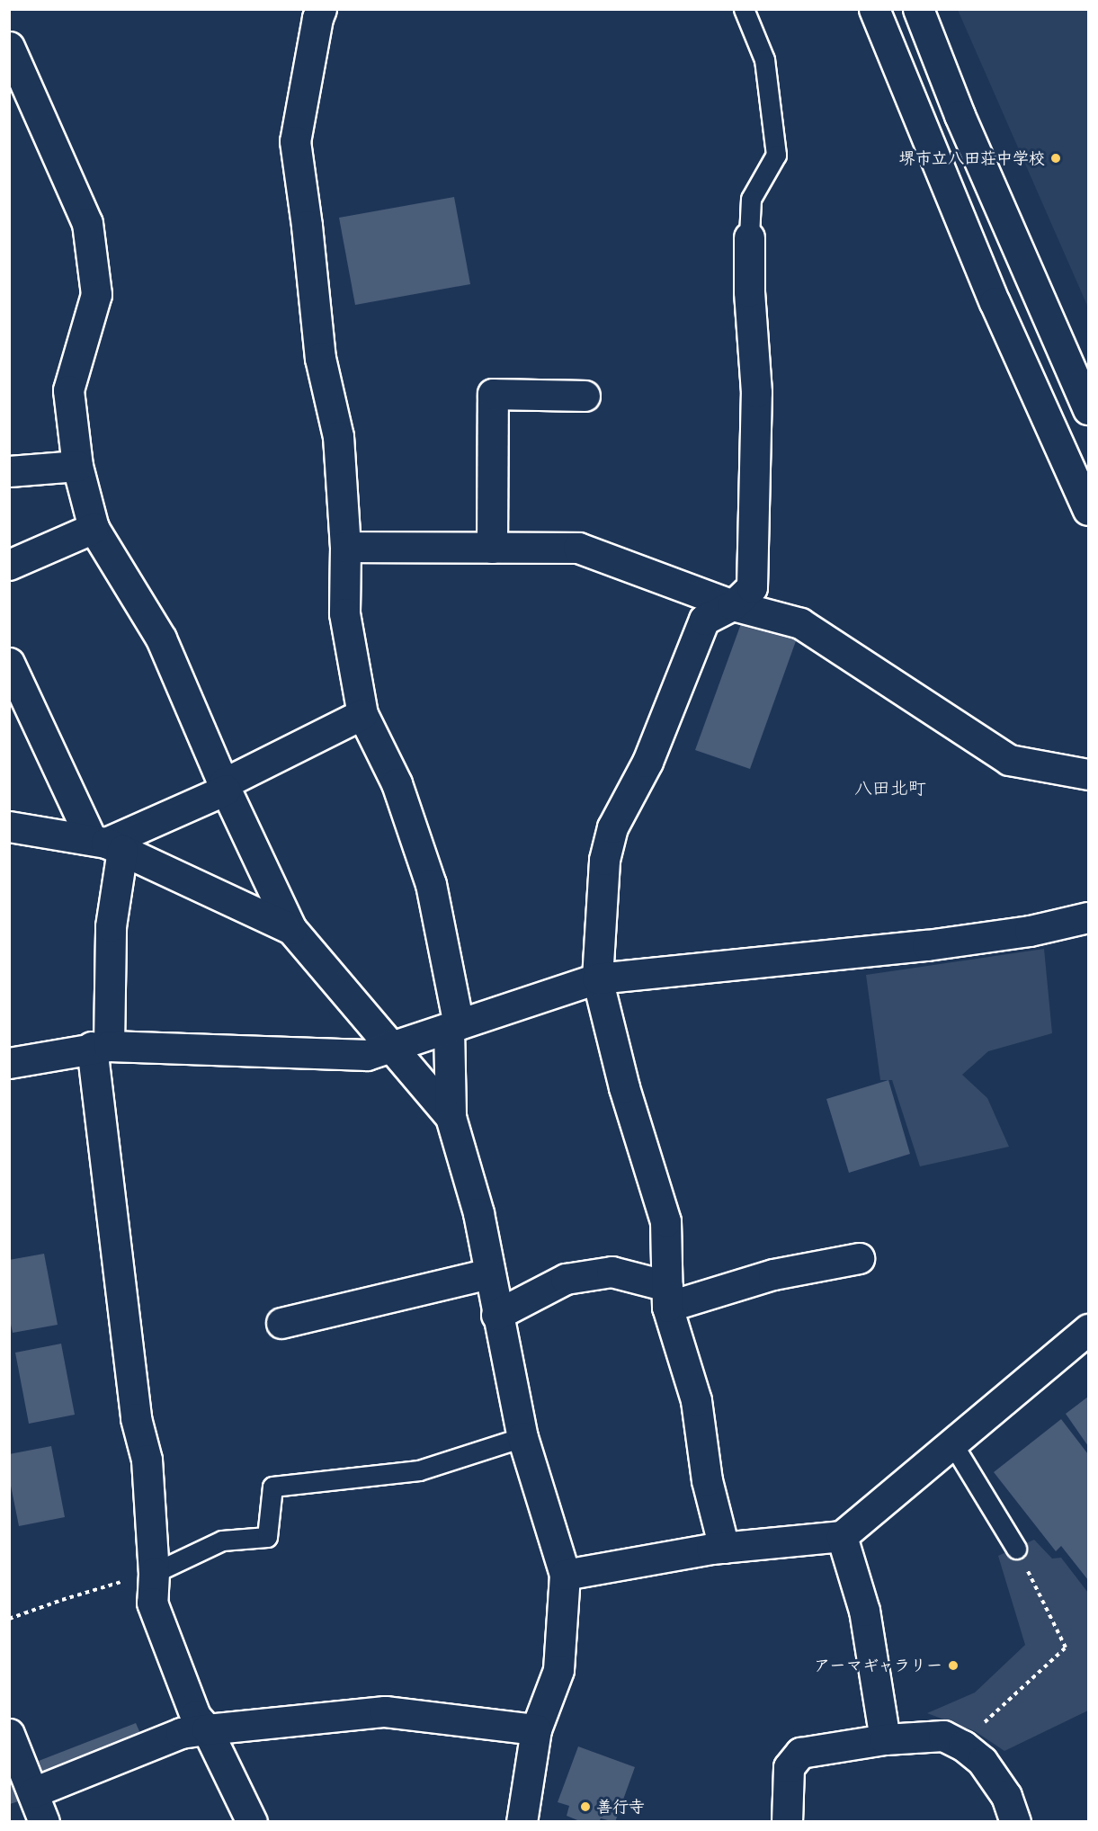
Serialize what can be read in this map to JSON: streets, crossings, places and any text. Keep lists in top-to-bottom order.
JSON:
{
  "districts": ["八田北町"],
  "places": ["堺市立八田荘中学校", "アーマギャラリー", "善行寺"]
}
